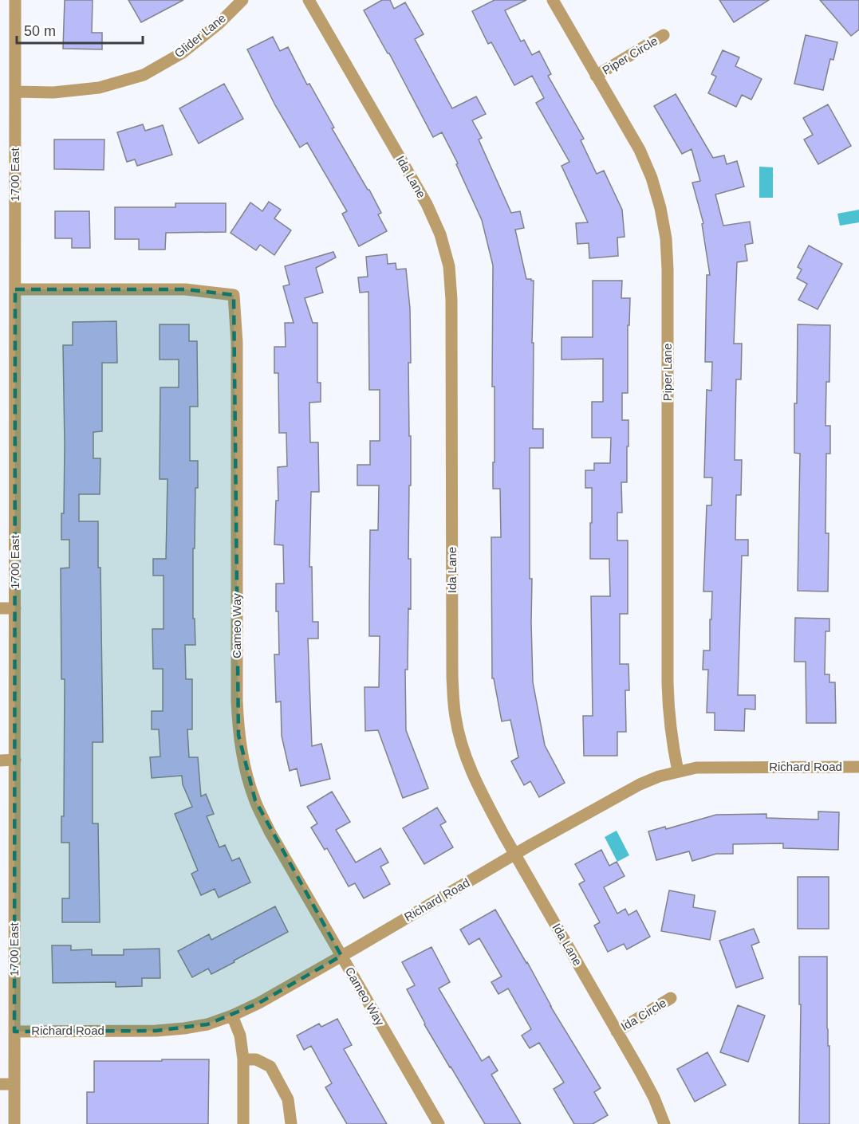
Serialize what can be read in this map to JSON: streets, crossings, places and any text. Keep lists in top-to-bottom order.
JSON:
{
  "streets": {
    "street": [
      "Glider Lane",
      "Piper Circle",
      "1700 East",
      "Ida Lane",
      "Piper Lane",
      "Cameo Way",
      "Richard Road",
      "Ida Circle"
    ]
  },
  "crossings": [
    ["Glider Lane", "1700 East"],
    ["Piper Circle", "Piper Lane"],
    ["1700 East", "Cameo Way"],
    ["1700 East", "Richard Road"],
    ["Ida Lane", "Richard Road"],
    ["Ida Lane", "Ida Circle"],
    ["Piper Lane", "Richard Road"],
    ["Cameo Way", "Richard Road"]
  ],
  "scale_bar": "50 m"
}
